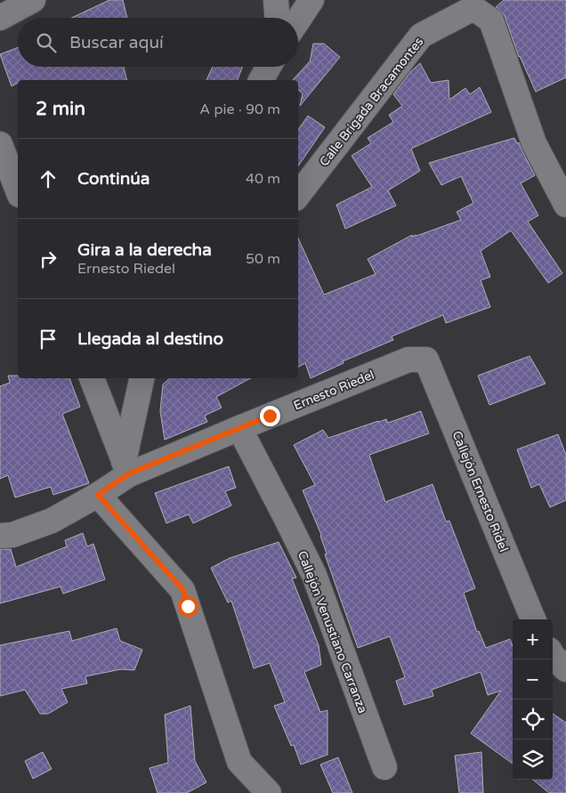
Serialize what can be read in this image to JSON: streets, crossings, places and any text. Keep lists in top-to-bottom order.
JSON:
{
  "streets": {
    "street": [
      "Calle Brigada Bracamontes",
      "Ernesto Riedel",
      "Callejón Ernesto Ridel",
      "Callejón Venustiano Carranza"
    ]
  },
  "crossings": [
    ["Ernesto Riedel", "Callejón Ernesto Ridel"],
    ["Ernesto Riedel", "Callejón Venustiano Carranza"]
  ],
  "page": {
    "search": "Buscar aquí",
    "heading": ["2 min", "A pie · 90 m"],
    "list": [
      ["Continúa", "40 m"],
      ["Gira a la derecha", "Ernesto Riedel", "50 m"],
      "Llegada al destino"
    ],
    "map_buttons": ["+", "−"]
  }
}
